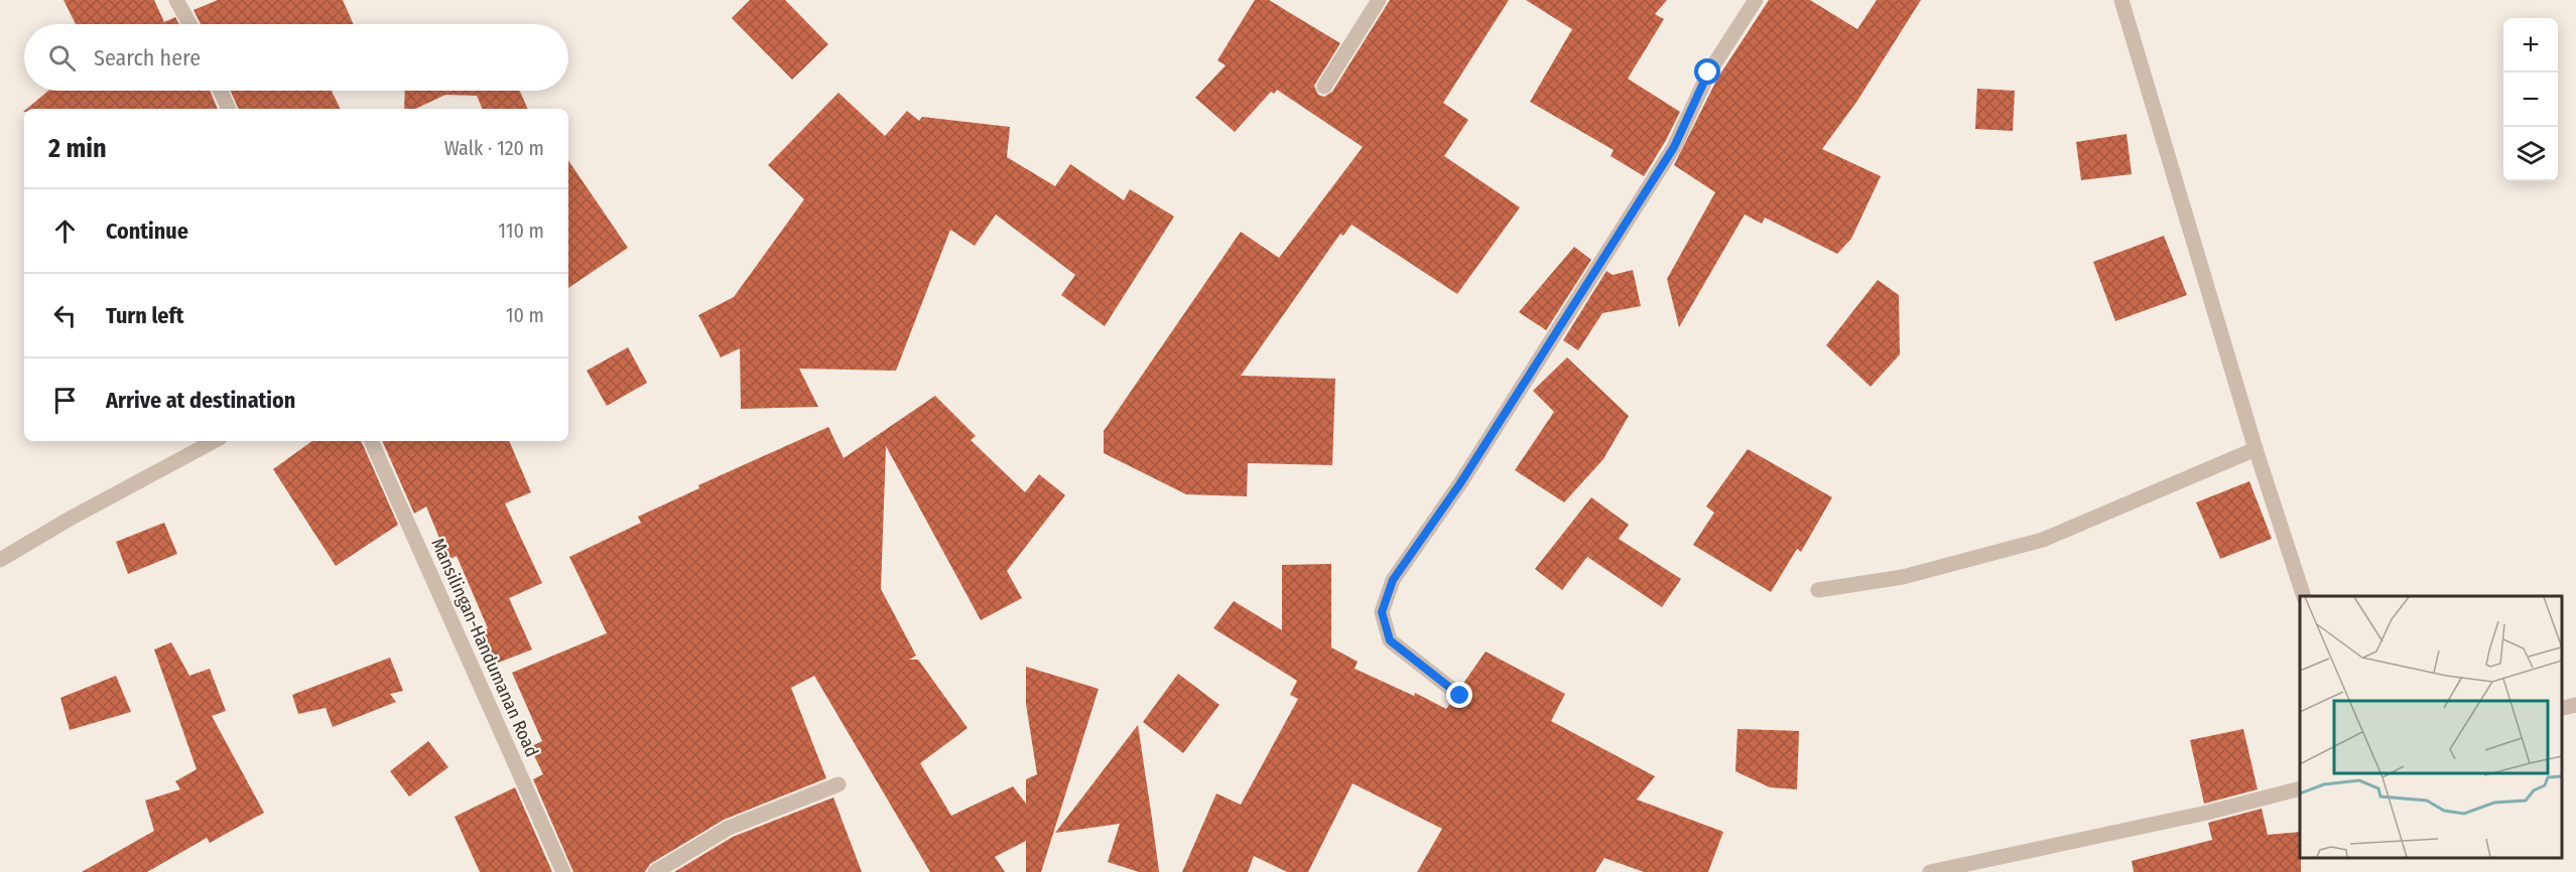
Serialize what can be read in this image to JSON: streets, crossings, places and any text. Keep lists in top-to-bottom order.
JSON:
{
  "streets": {
    "street": ["Mansilingan-Handumanan Road"]
  },
  "page": {
    "map_buttons": ["+", "−"],
    "search": "Search here",
    "heading": ["2 min", "Walk · 120 m"],
    "list": [
      ["Continue", "110 m"],
      ["Turn left", "10 m"],
      "Arrive at destination"
    ]
  }
}
